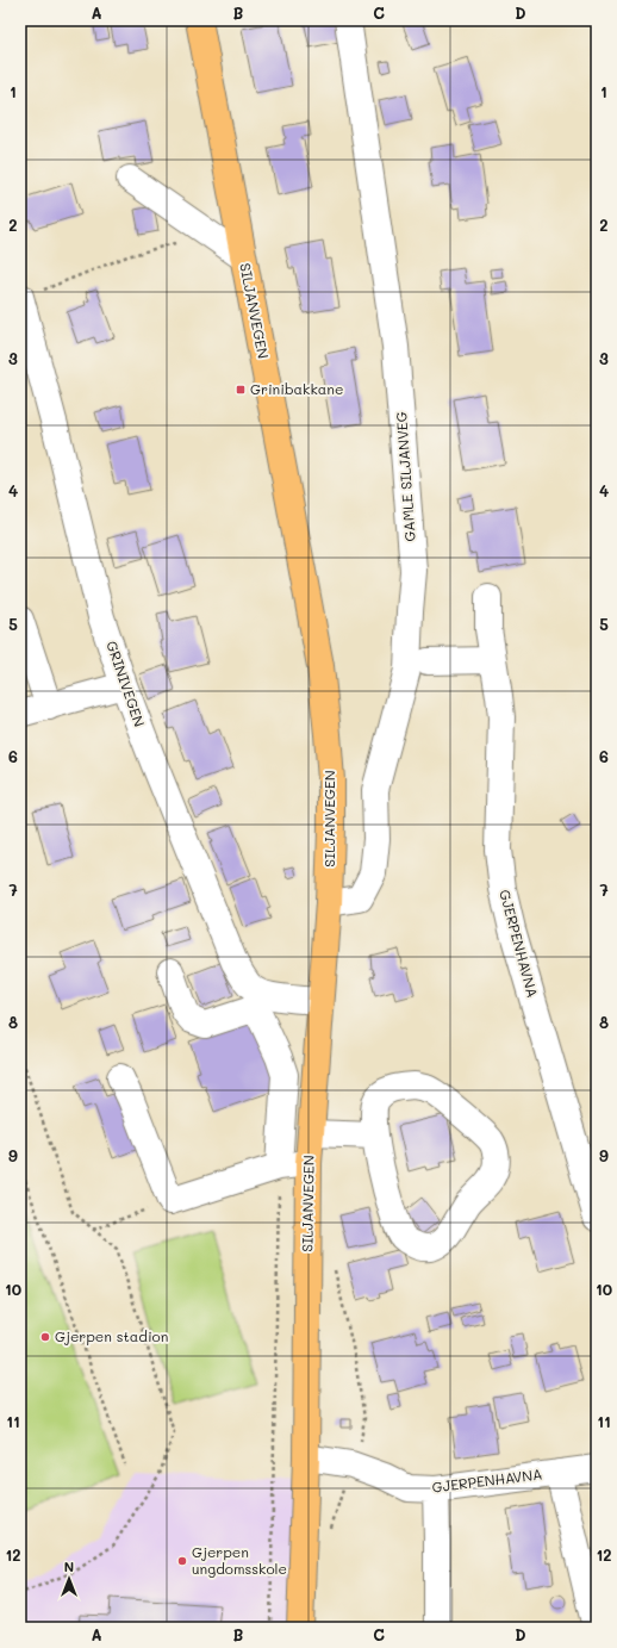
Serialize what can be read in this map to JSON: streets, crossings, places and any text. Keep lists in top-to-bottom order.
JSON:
{
  "streets": {
    "main road": ["SILJANVEGEN"],
    "street": ["GAMLE SILJANVEG", "GRINIVEGEN", "GJERPENHAVNA"]
  },
  "crossings": [
    ["SILJANVEGEN", "GAMLE SILJANVEG"],
    ["SILJANVEGEN", "GJERPENHAVNA"]
  ],
  "places": {
    "transit": ["Grinibakkane"],
    "other": ["Gjerpen stadion", "Gjerpen ungdomsskole"]
  },
  "north": "top",
  "grid": {
    "columns": [
      "A",
      "B",
      "C",
      "D"
    ],
    "rows": [
      "1",
      "2",
      "3",
      "4",
      "5",
      "6",
      "7",
      "8",
      "9",
      "10",
      "11",
      "12"
    ]
  }
}
